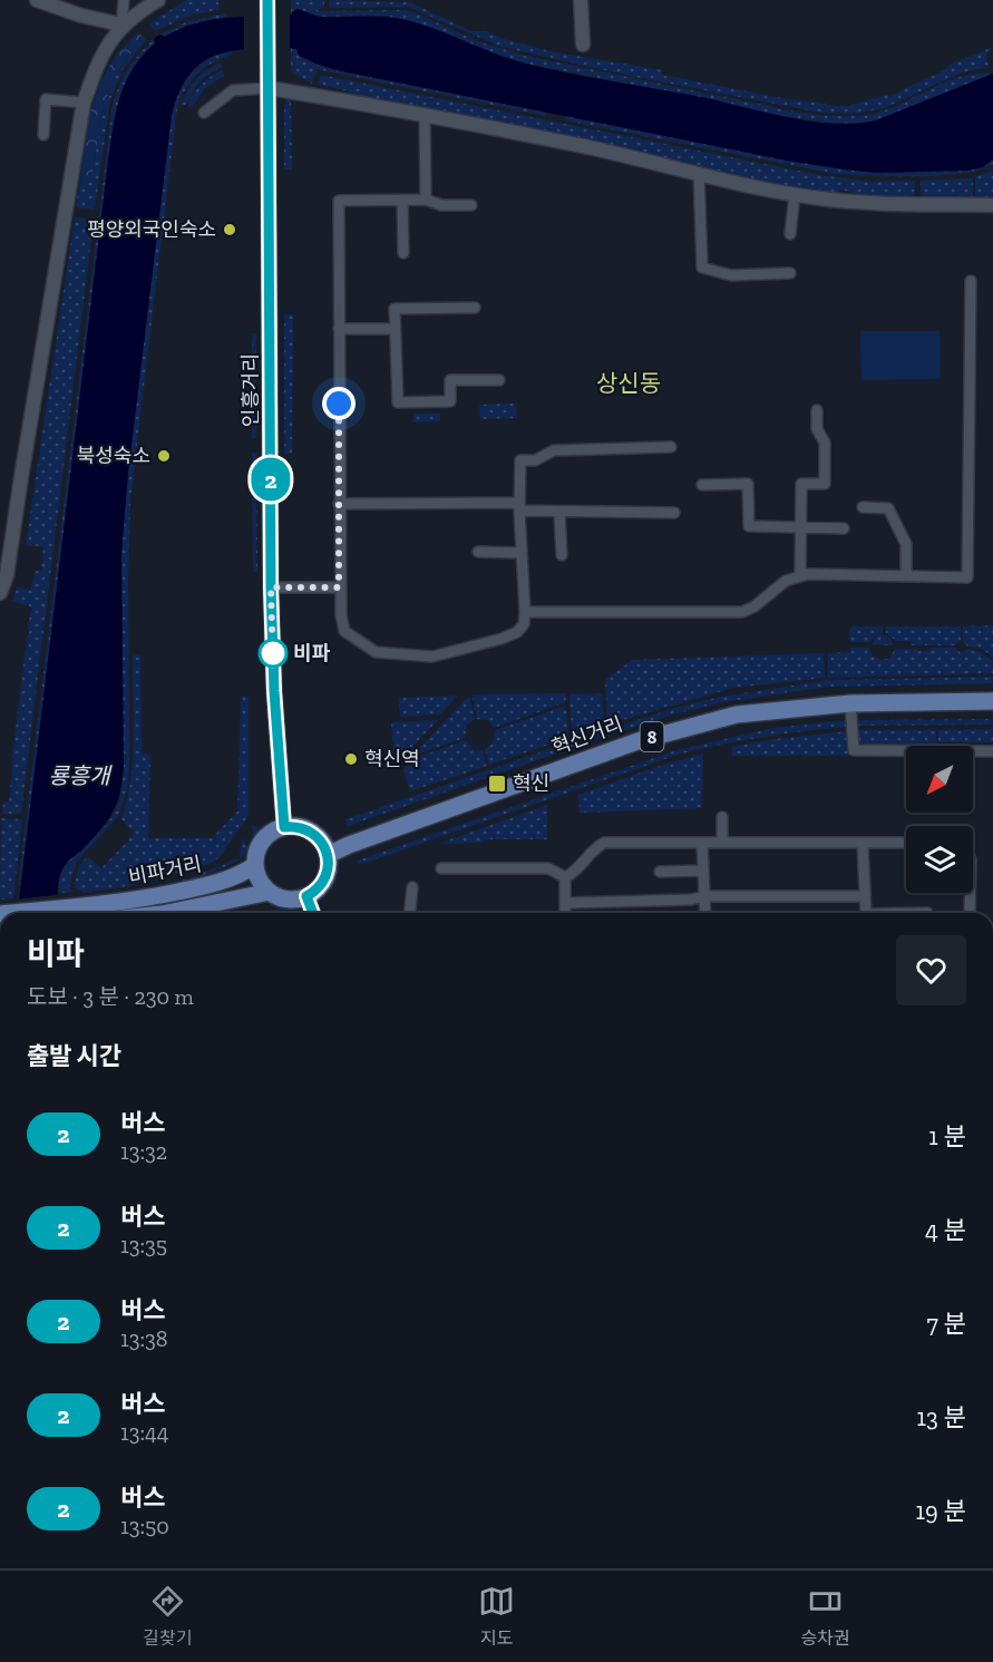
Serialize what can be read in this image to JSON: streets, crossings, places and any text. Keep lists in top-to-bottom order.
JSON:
{
  "streets": {
    "main road": [
      "인흥거리",
      "혁신거리",
      "8",
      "비파거리"
    ]
  },
  "crossings": [
    ["인흥거리", "혁신거리"],
    ["인흥거리", "비파거리"],
    ["혁신거리", "비파거리"]
  ],
  "districts": ["상신동"],
  "water": ["룡흥개"],
  "places": {
    "other": [
      "평양외국인숙소",
      "북성숙소",
      "비파",
      "혁신역"
    ],
    "transit": ["혁신"]
  },
  "lines": ["bus line 2"],
  "north": "bottom left",
  "page": {
    "on_map": "2",
    "heading": [
      ["비파", "도보 · 3 분 · 230 m"],
      "출발 시간"
    ],
    "list": [
      {
        "mark": "2",
        "name": "버스",
        "note": "13:32",
        "value": "1 분"
      },
      {
        "mark": "2",
        "name": "버스",
        "note": "13:35",
        "value": "4 분"
      },
      {
        "mark": "2",
        "name": "버스",
        "note": "13:38",
        "value": "7 분"
      },
      {
        "mark": "2",
        "name": "버스",
        "note": "13:44",
        "value": "13 분"
      },
      {
        "mark": "2",
        "name": "버스",
        "note": "13:50",
        "value": "19 분"
      }
    ],
    "tabs": ["길찾기", "지도", "승차권"]
  }
}
